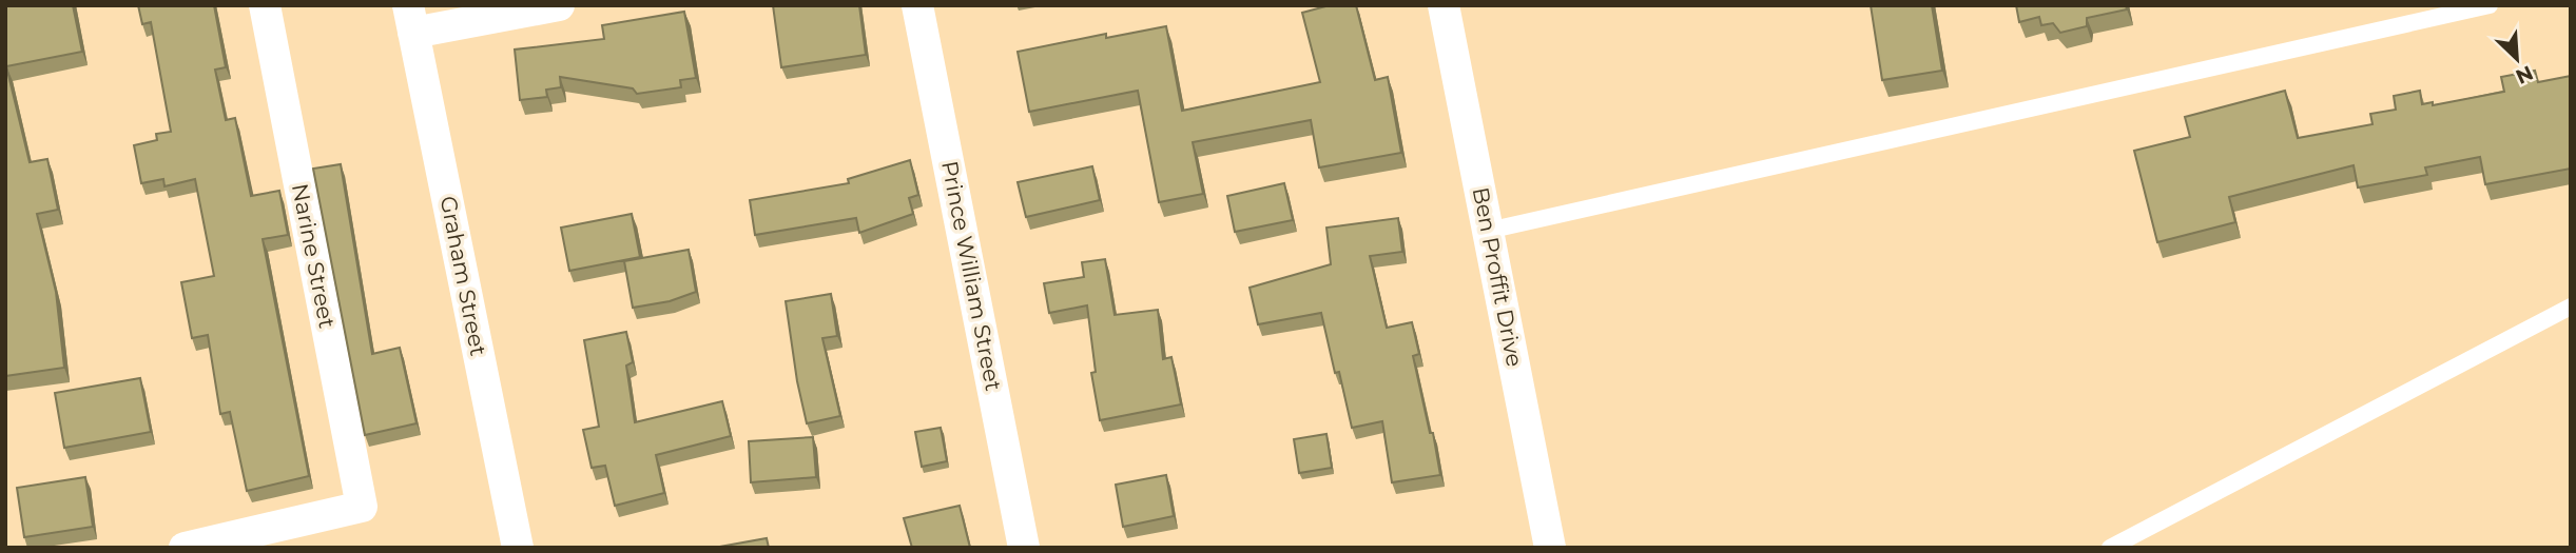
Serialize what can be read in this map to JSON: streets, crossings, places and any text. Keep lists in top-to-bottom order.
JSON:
{
  "streets": {
    "street": [
      "Narine Street",
      "Graham Street",
      "Prince William Street",
      "Ben Proffit Drive"
    ]
  },
  "north": "bottom right"
}
